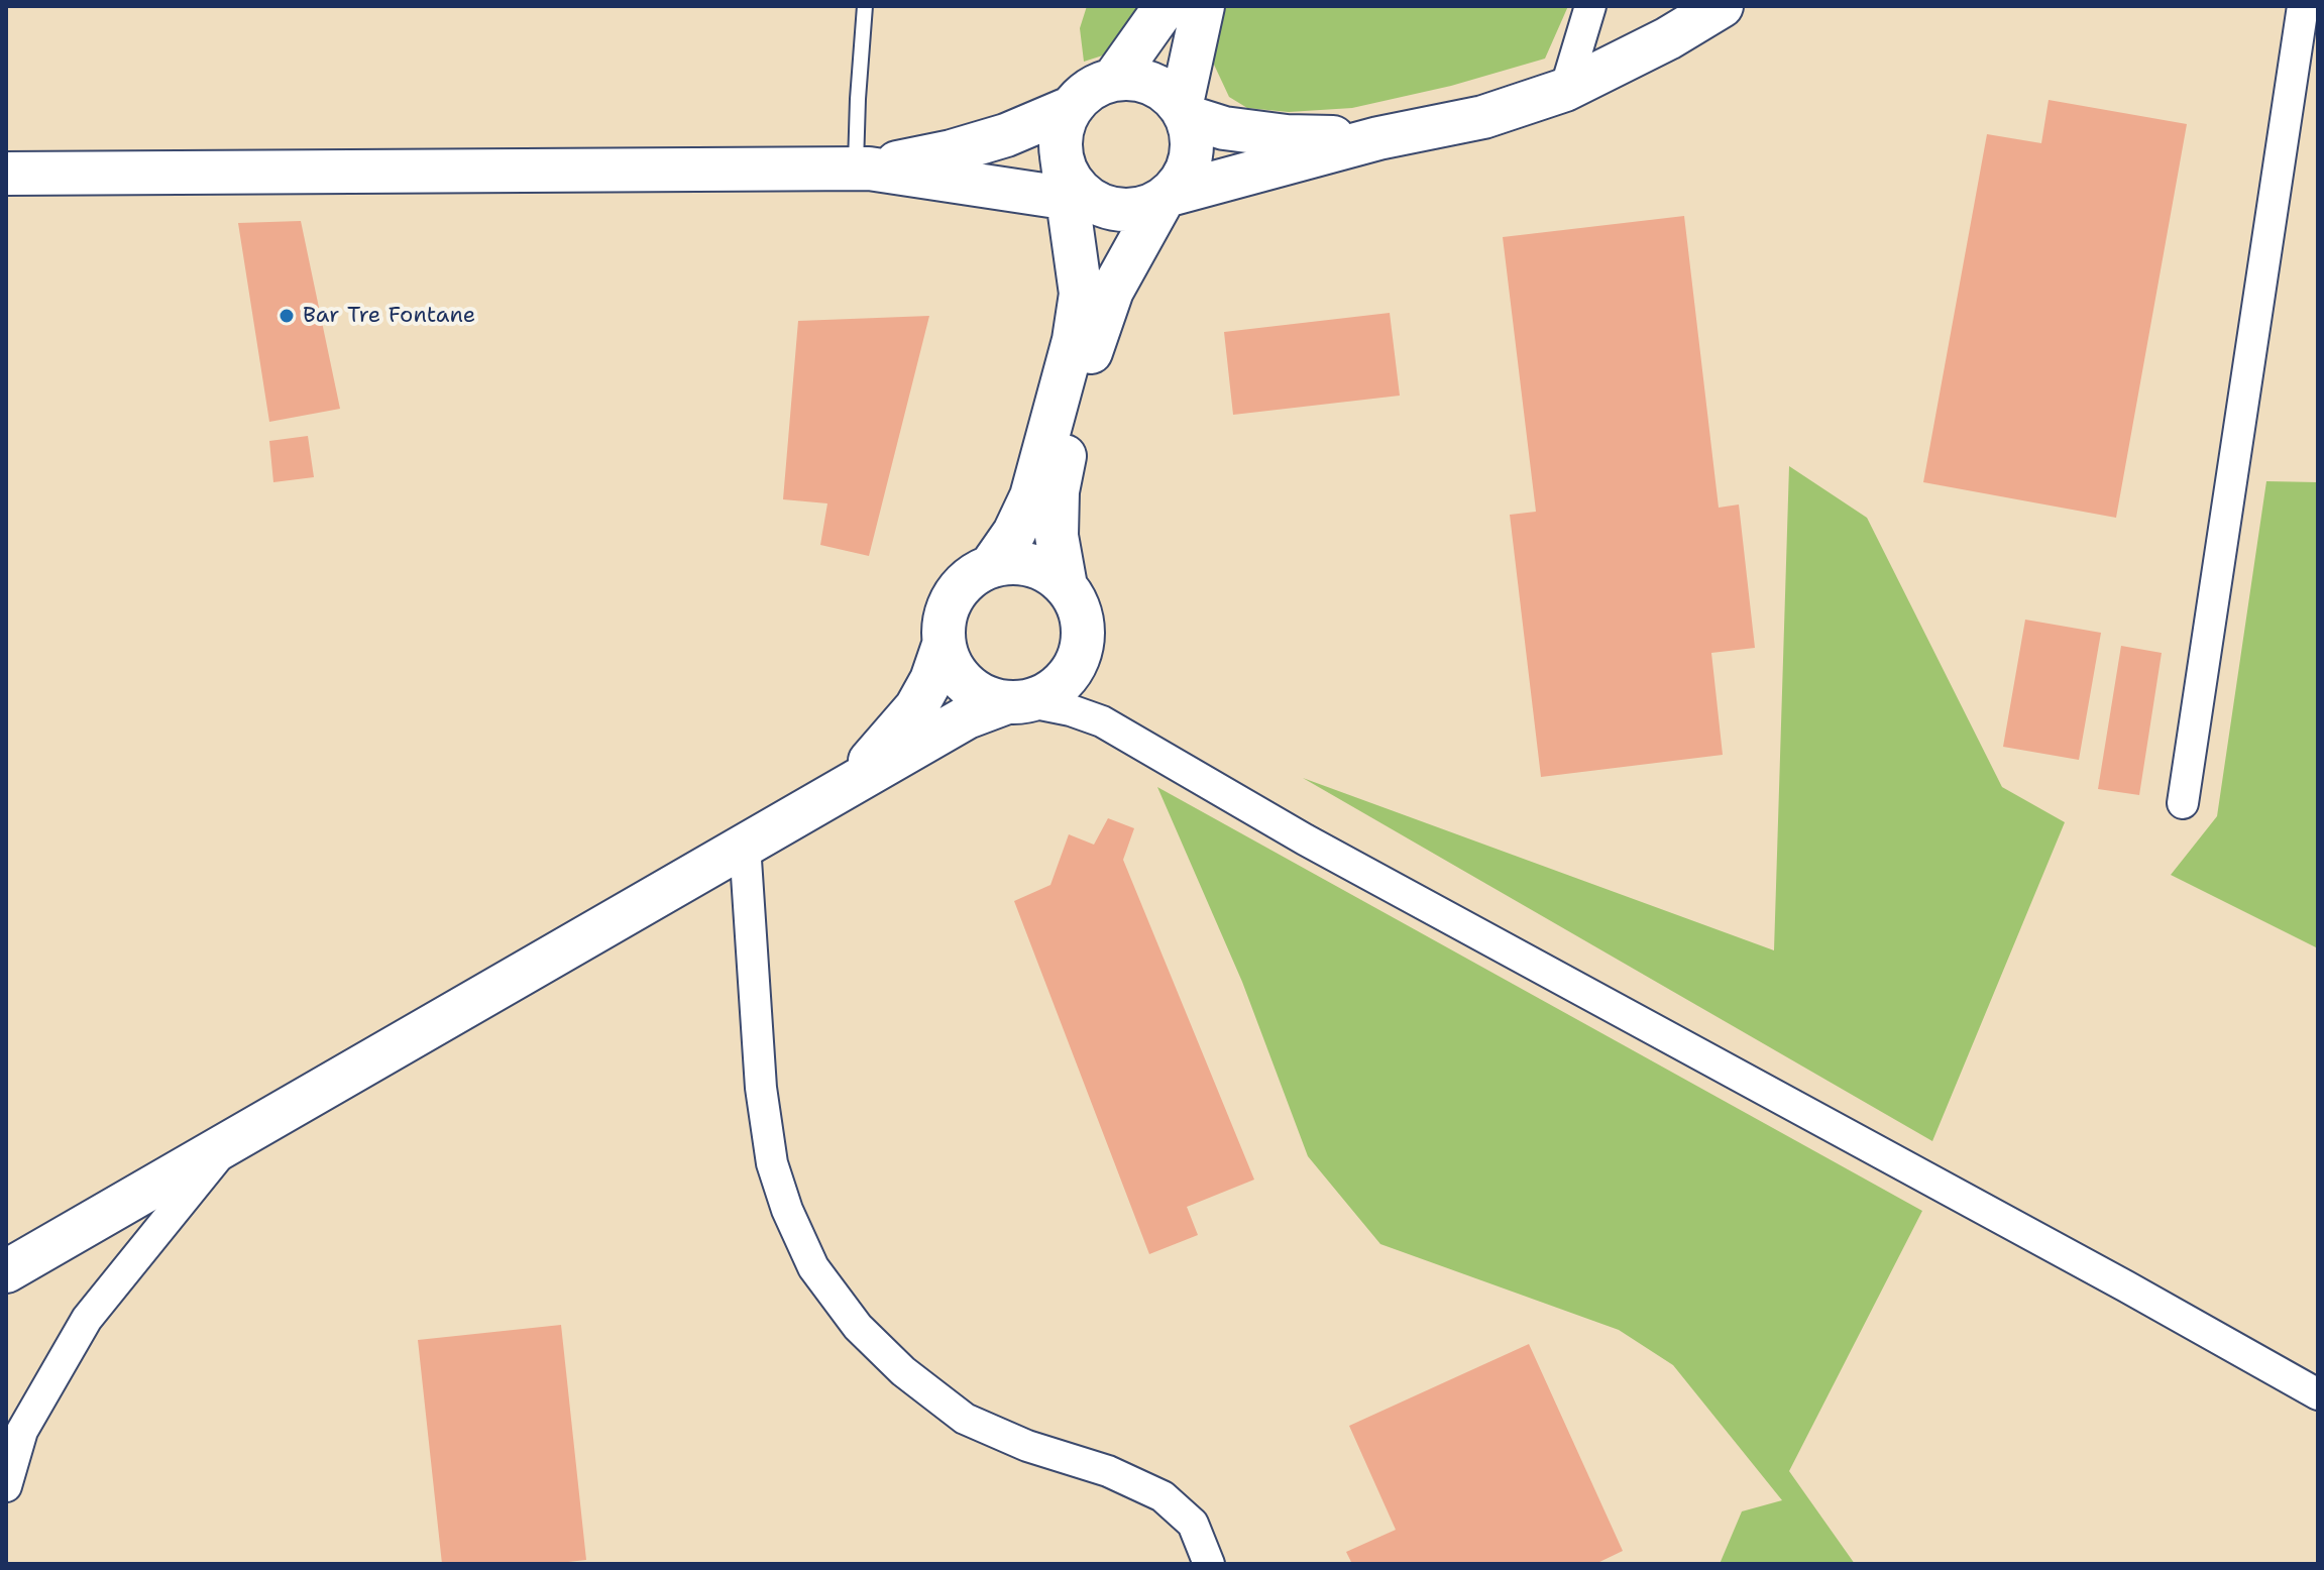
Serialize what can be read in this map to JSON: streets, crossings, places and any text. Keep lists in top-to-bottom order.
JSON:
{
  "places": ["Bar Tre Fontane"]
}
